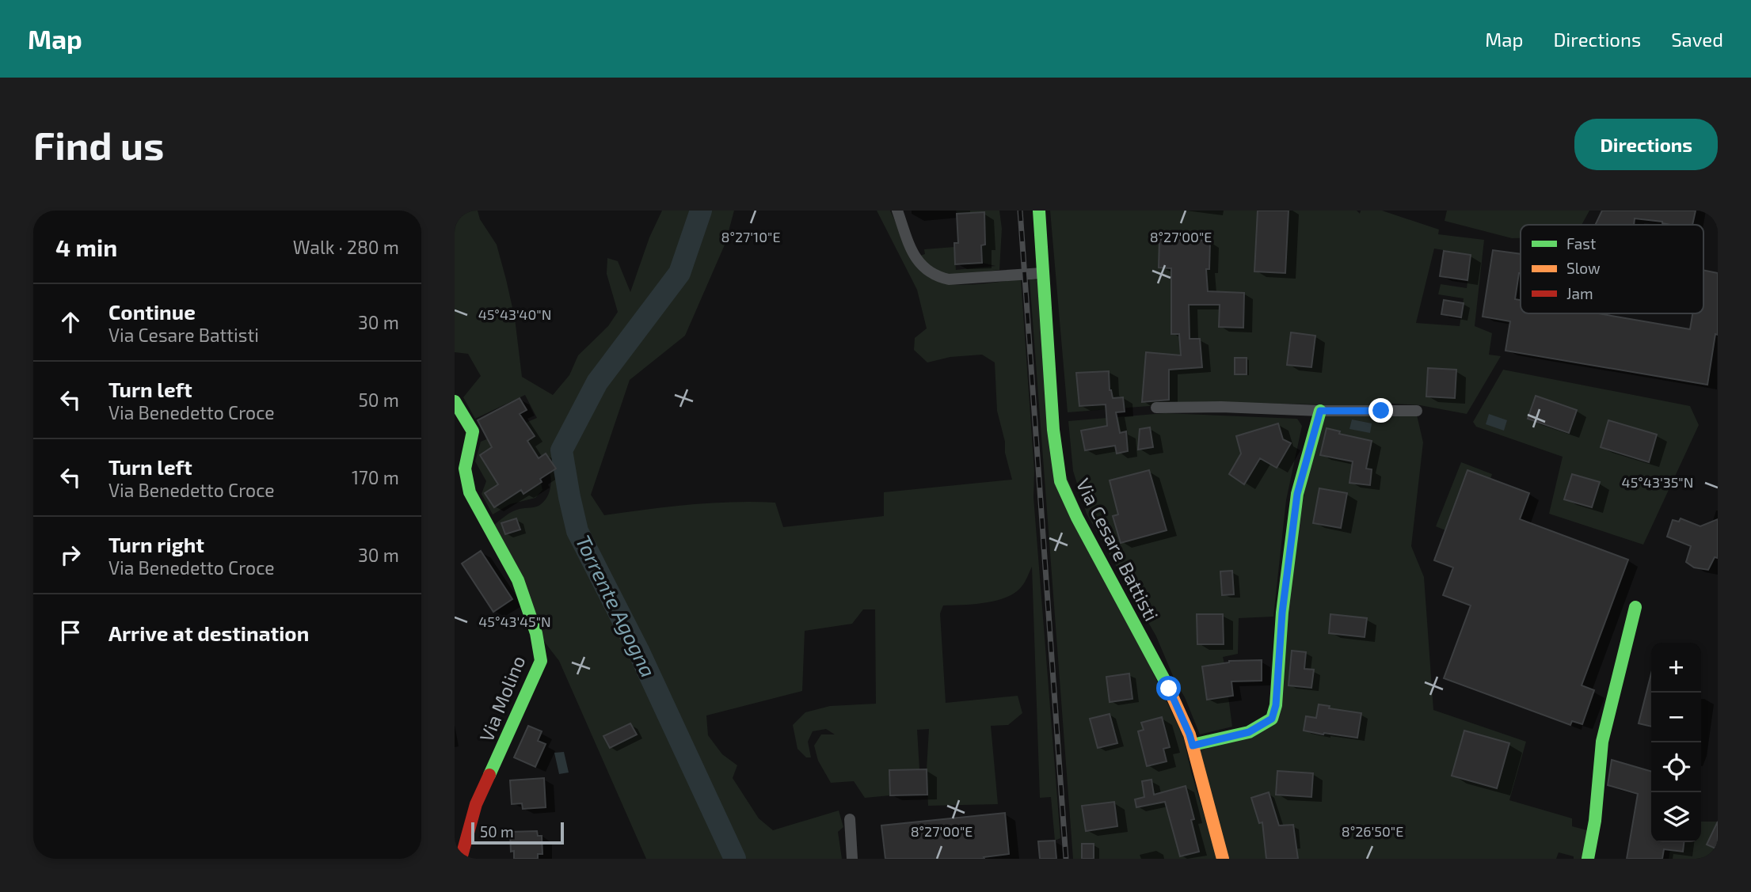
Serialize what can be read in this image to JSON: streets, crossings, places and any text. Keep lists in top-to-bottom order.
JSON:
{
  "streets": {
    "street": ["Via Cesare Battisti", "Via Molino"]
  },
  "water": ["Torrente Agogna"],
  "legend": ["Fast", "Slow", "Jam"],
  "scale_bar": "50 m",
  "page": {
    "header": "Map",
    "nav": ["Map", "Directions", "Saved"],
    "buttons": "Directions",
    "title": "Find us",
    "heading": ["4 min", "Walk · 280 m"],
    "list": [
      ["Continue", "Via Cesare Battisti", "30 m"],
      ["Turn left", "Via Benedetto Croce", "50 m"],
      ["Turn left", "Via Benedetto Croce", "170 m"],
      ["Turn right", "Via Benedetto Croce", "30 m"],
      "Arrive at destination"
    ],
    "map_buttons": ["+", "−"],
    "scale": "50 m"
  },
  "coordinates": [
    "8°27'10\"E",
    "8°27'00\"E",
    "45°43'40\"N",
    "45°43'35\"N",
    "45°43'45\"N",
    "8°26'50\"E"
  ]
}
